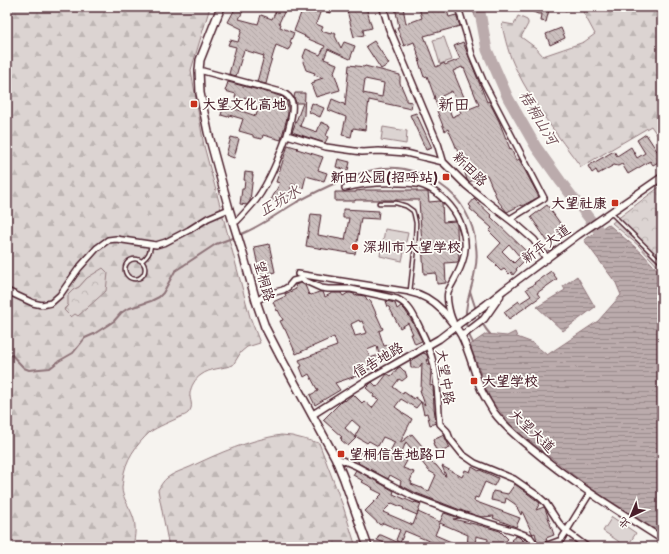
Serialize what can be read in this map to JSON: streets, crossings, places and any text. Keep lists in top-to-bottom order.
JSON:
{
  "streets": {
    "main road": ["望桐路"],
    "street": [
      "新田路",
      "新平大道",
      "信告地路",
      "大望中路",
      "大望大道"
    ]
  },
  "crossings": [
    ["新田路", "新平大道"],
    ["新平大道", "信告地路"],
    ["新平大道", "大望大道"],
    ["望桐路", "信告地路"],
    ["望桐路", "大望中路"],
    ["信告地路", "大望中路"],
    ["信告地路", "大望大道"]
  ],
  "districts": ["新田"],
  "water": ["梧桐山河", "正坑水"],
  "places": {
    "transit": [
      "大望文化高地",
      "新田公园(招呼站)",
      "大望社康",
      "大望学校",
      "望桐信告地路口"
    ],
    "other": ["深圳市大望学校"]
  },
  "north": "bottom left"
}
